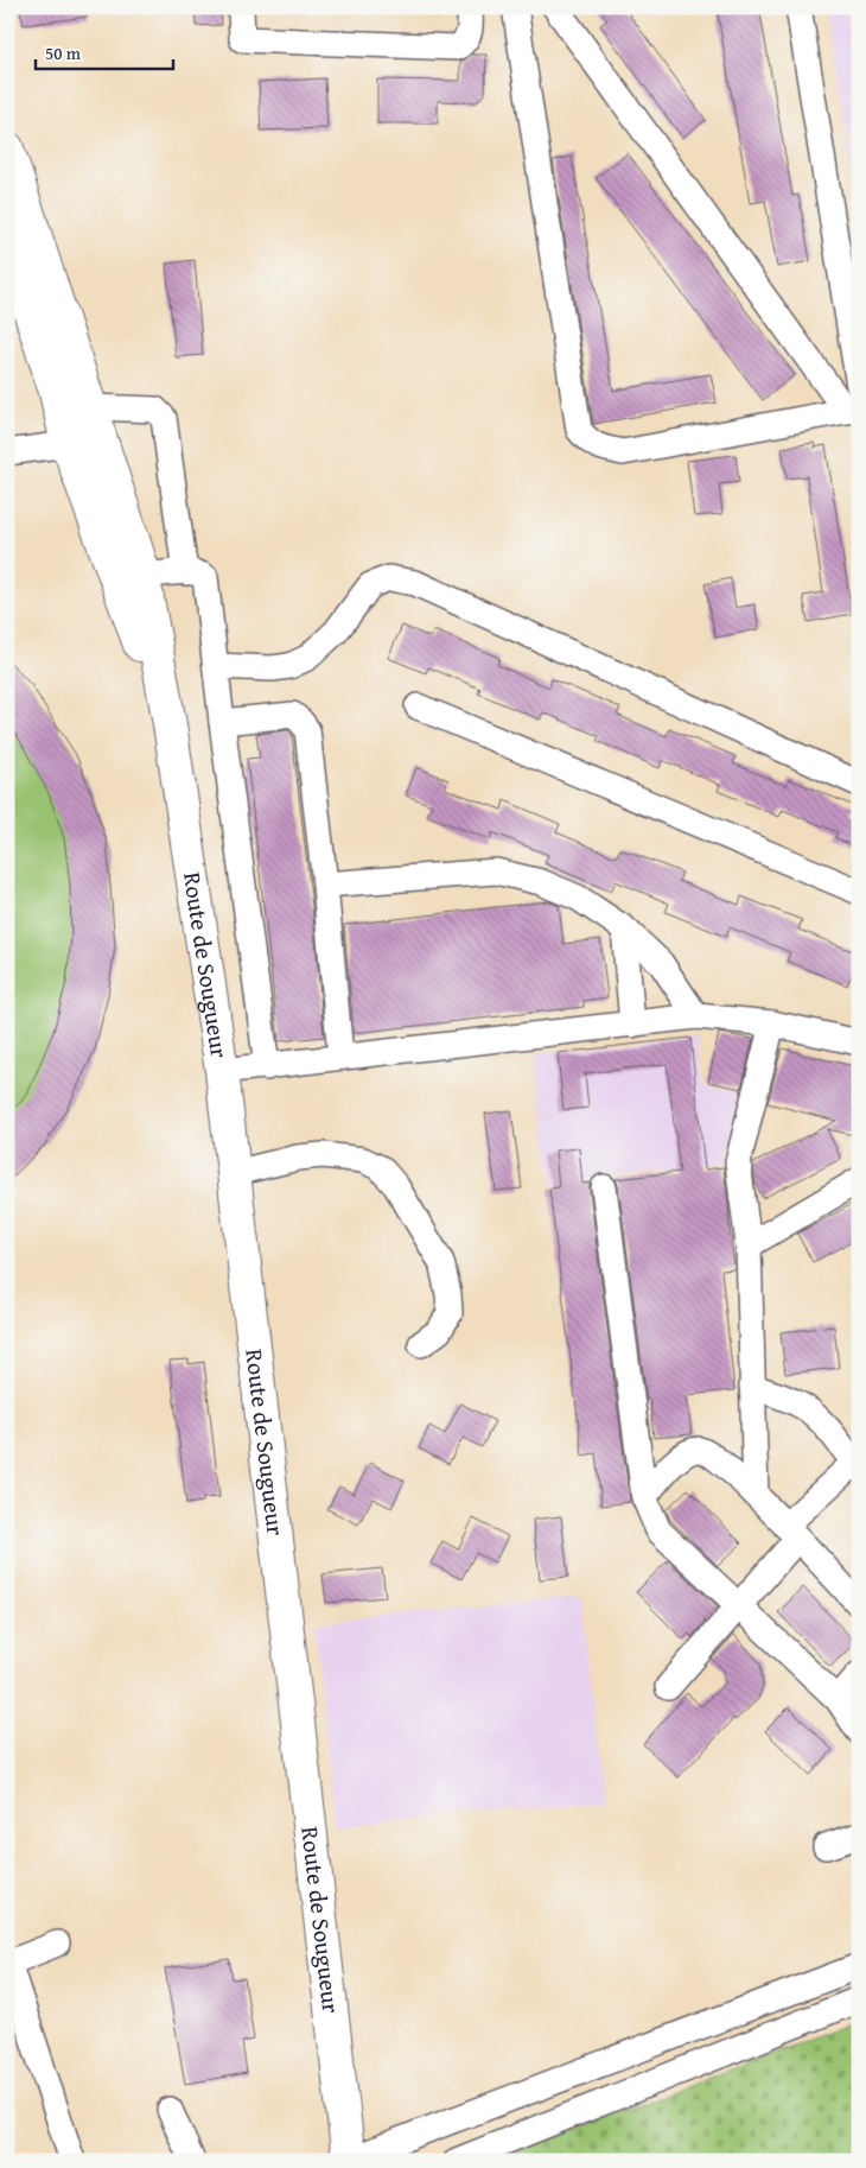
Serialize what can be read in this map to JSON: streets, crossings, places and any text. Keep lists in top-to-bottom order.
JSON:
{
  "streets": {
    "main road": ["Route de Sougueur"]
  },
  "scale_bar": "50 m"
}
